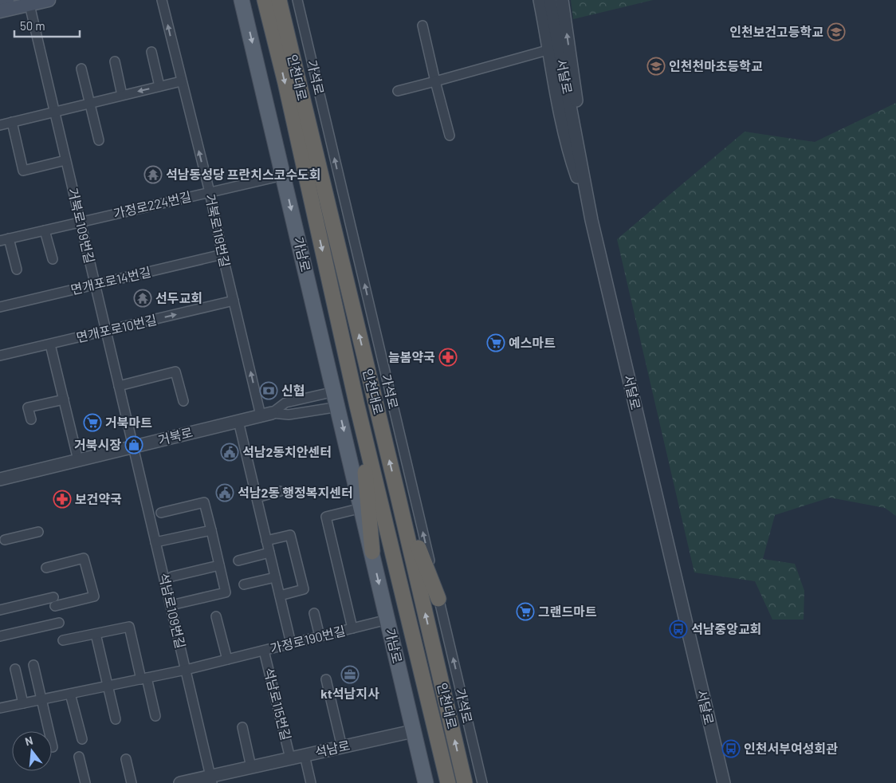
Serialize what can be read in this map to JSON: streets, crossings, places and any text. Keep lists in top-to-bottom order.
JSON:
{
  "streets": {
    "highway": ["인천대로"],
    "main road": ["가남로"],
    "street": [
      "서달로",
      "가석로",
      "가정로224번길",
      "거북로109번길",
      "거북로119번길",
      "면개포로14번길",
      "면개포로10번길",
      "거북로",
      "석남로109번길",
      "가정로190번길",
      "석남로115번길",
      "석남로"
    ]
  },
  "crossings": [
    ["가정로224번길", "거북로109번길"],
    ["가정로224번길", "거북로119번길"],
    ["가정로224번길", "가남로"],
    ["거북로109번길", "면개포로14번길"],
    ["거북로109번길", "면개포로10번길"],
    ["거북로109번길", "거북로"],
    ["거북로109번길", "석남로109번길"],
    ["거북로119번길", "면개포로14번길"],
    ["거북로119번길", "면개포로10번길"],
    ["거북로119번길", "거북로"],
    ["가남로", "가정로190번길"],
    ["가남로", "석남로"],
    ["거북로", "석남로109번길"],
    ["석남로109번길", "가정로190번길"],
    ["석남로109번길", "석남로"],
    ["가정로190번길", "석남로115번길"],
    ["석남로115번길", "석남로"]
  ],
  "one_way": [
    "가석로",
    "거북로119번길",
    "가남로",
    "면개포로10번길"
  ],
  "places": {
    "school or university": ["인천보건고등학교", "인천천마초등학교"],
    "temple": ["석남동성당 프란치스코수도회", "선두교회"],
    "supermarket": ["예스마트", "거북마트", "그랜드마트"],
    "pharmacy": ["늘봄약국", "보건약국"],
    "bank": ["신협"],
    "shop": ["거북시장"],
    "public building": ["석남2동치안센터", "석남2동 행정복지센터"],
    "bus stop": ["석남중앙교회", "인천서부여성회관"],
    "office": ["kt석남지사"]
  },
  "scale_bar": "50 m",
  "north": "top"
}
